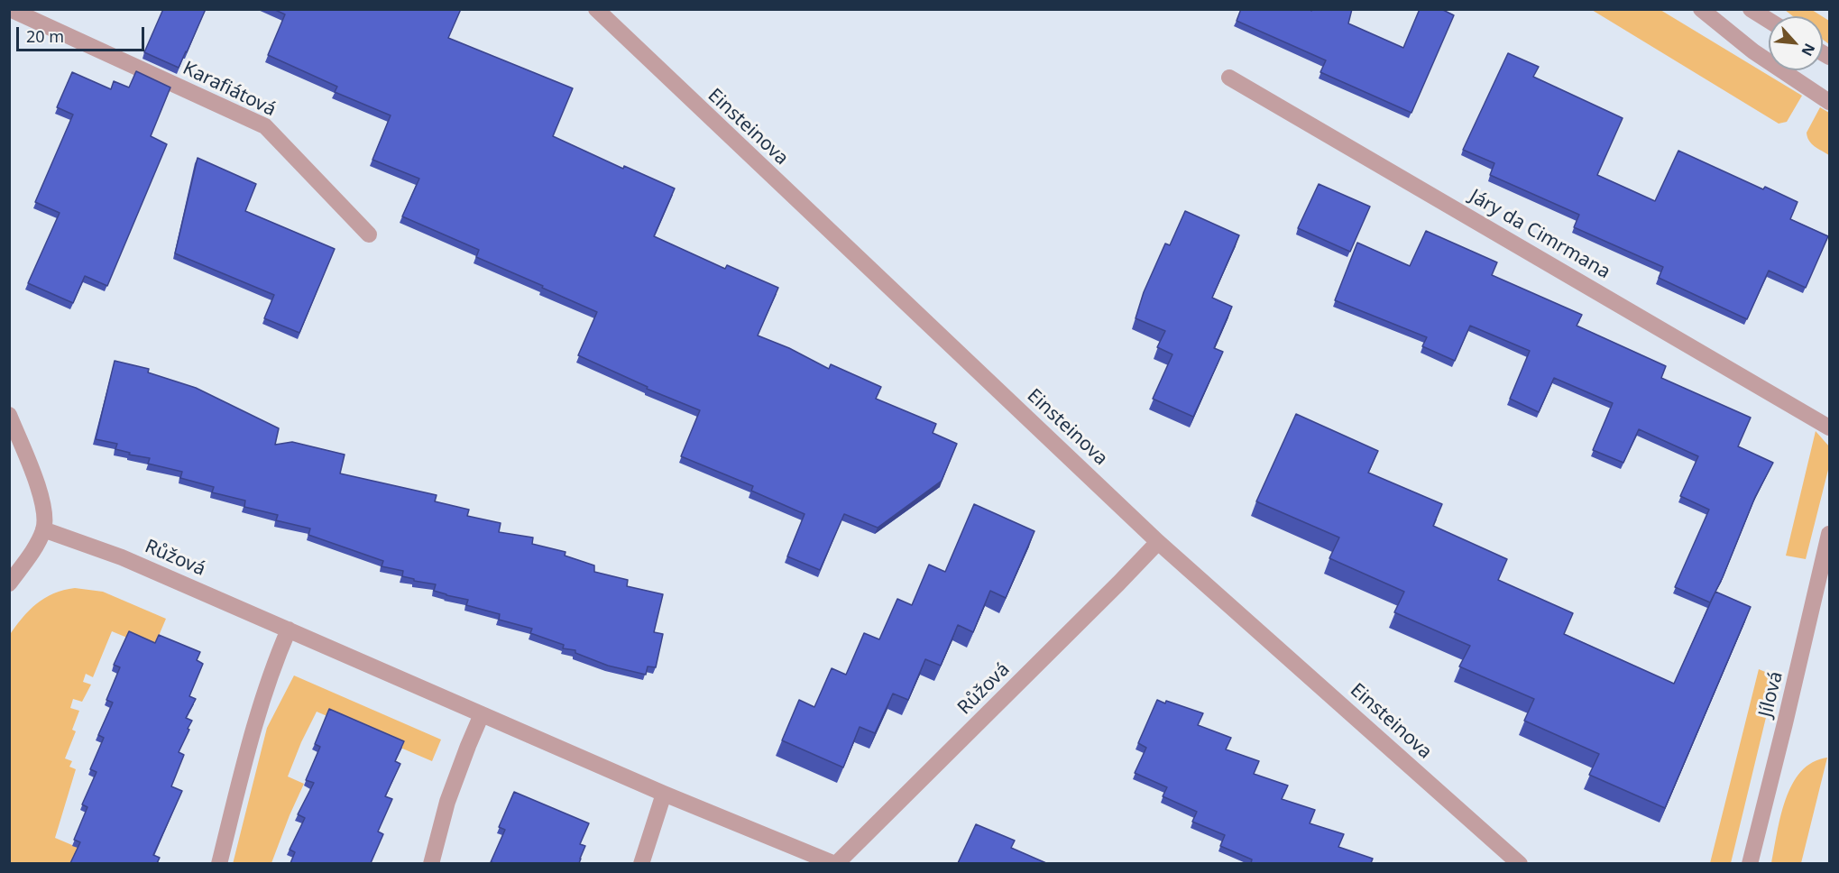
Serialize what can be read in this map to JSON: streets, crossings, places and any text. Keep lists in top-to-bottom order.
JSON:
{
  "streets": {
    "street": [
      "Karafiátová",
      "Einsteinova",
      "Járy da Cimrmana",
      "Růžová",
      "Jílová"
    ]
  },
  "crossings": [
    ["Einsteinova", "Růžová"]
  ],
  "scale_bar": "20 m",
  "north": "bottom right"
}
